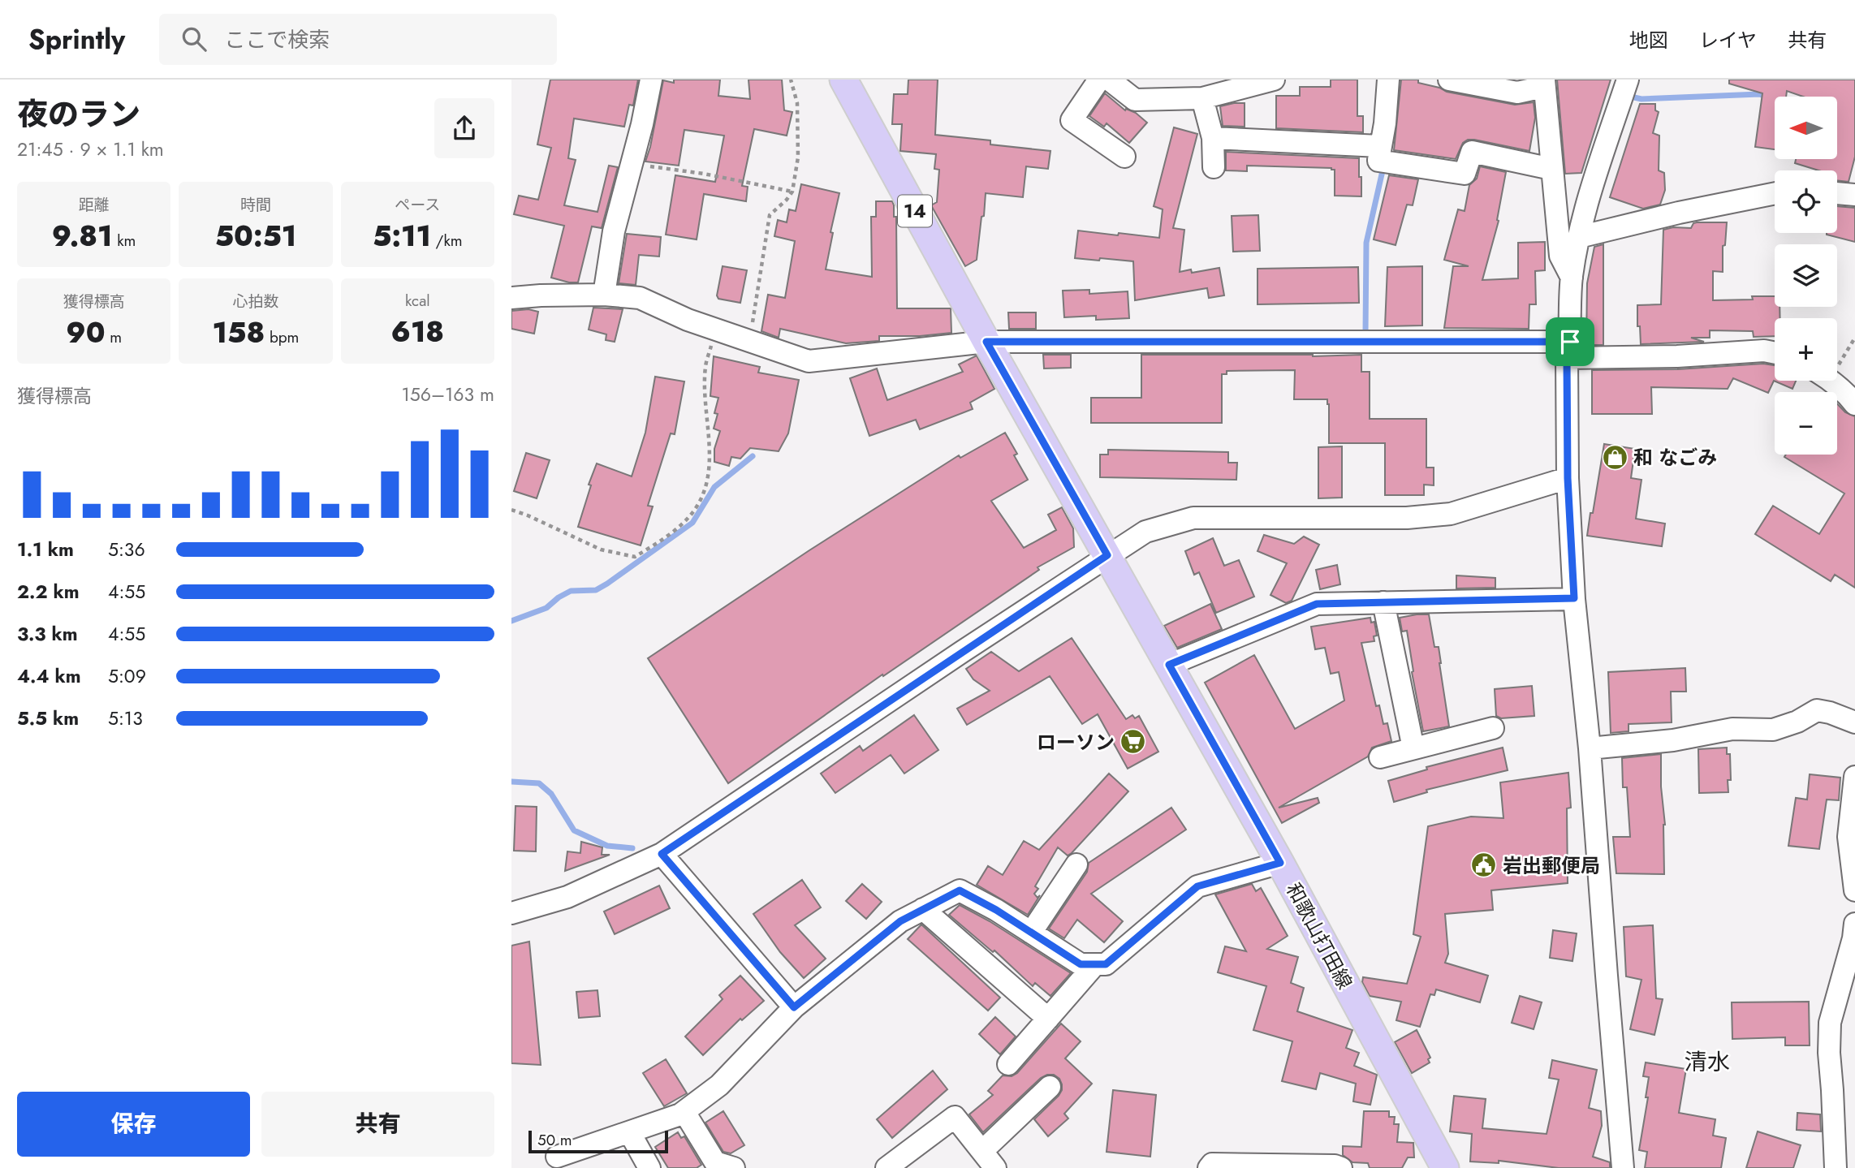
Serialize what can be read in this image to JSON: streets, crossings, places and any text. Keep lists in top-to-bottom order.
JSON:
{
  "streets": {
    "main road": ["14", "和歌山打田線"]
  },
  "districts": ["清水"],
  "places": {
    "shop": ["和 なごみ"],
    "supermarket": ["ローソン"],
    "public building": ["岩出郵便局"]
  },
  "scale_bar": "50 m",
  "north": "left",
  "page": {
    "header": "Sprintly",
    "search": "ここで検索",
    "nav": ["地図", "レイヤ", "共有"],
    "heading": ["夜のラン", "21:45 · 9 × 1.1 km"],
    "map_buttons": ["+", "−"],
    "stats": [
      ["距離", "9.81 km"],
      ["時間", "50:51"],
      ["ペース", "5:11 /km"],
      ["獲得標高", "90 m"],
      ["心拍数", "158 bpm"],
      ["kcal", "618"]
    ],
    "chart": ["獲得標高", "156–163 m"],
    "list": [
      {
        "name": "1.1 km",
        "note": "5:36"
      },
      {
        "name": "2.2 km",
        "note": "4:55"
      },
      {
        "name": "3.3 km",
        "note": "4:55"
      },
      {
        "name": "4.4 km",
        "note": "5:09"
      },
      {
        "name": "5.5 km",
        "note": "5:13"
      }
    ],
    "buttons": ["保存", "共有"],
    "scale": "50 m"
  }
}
